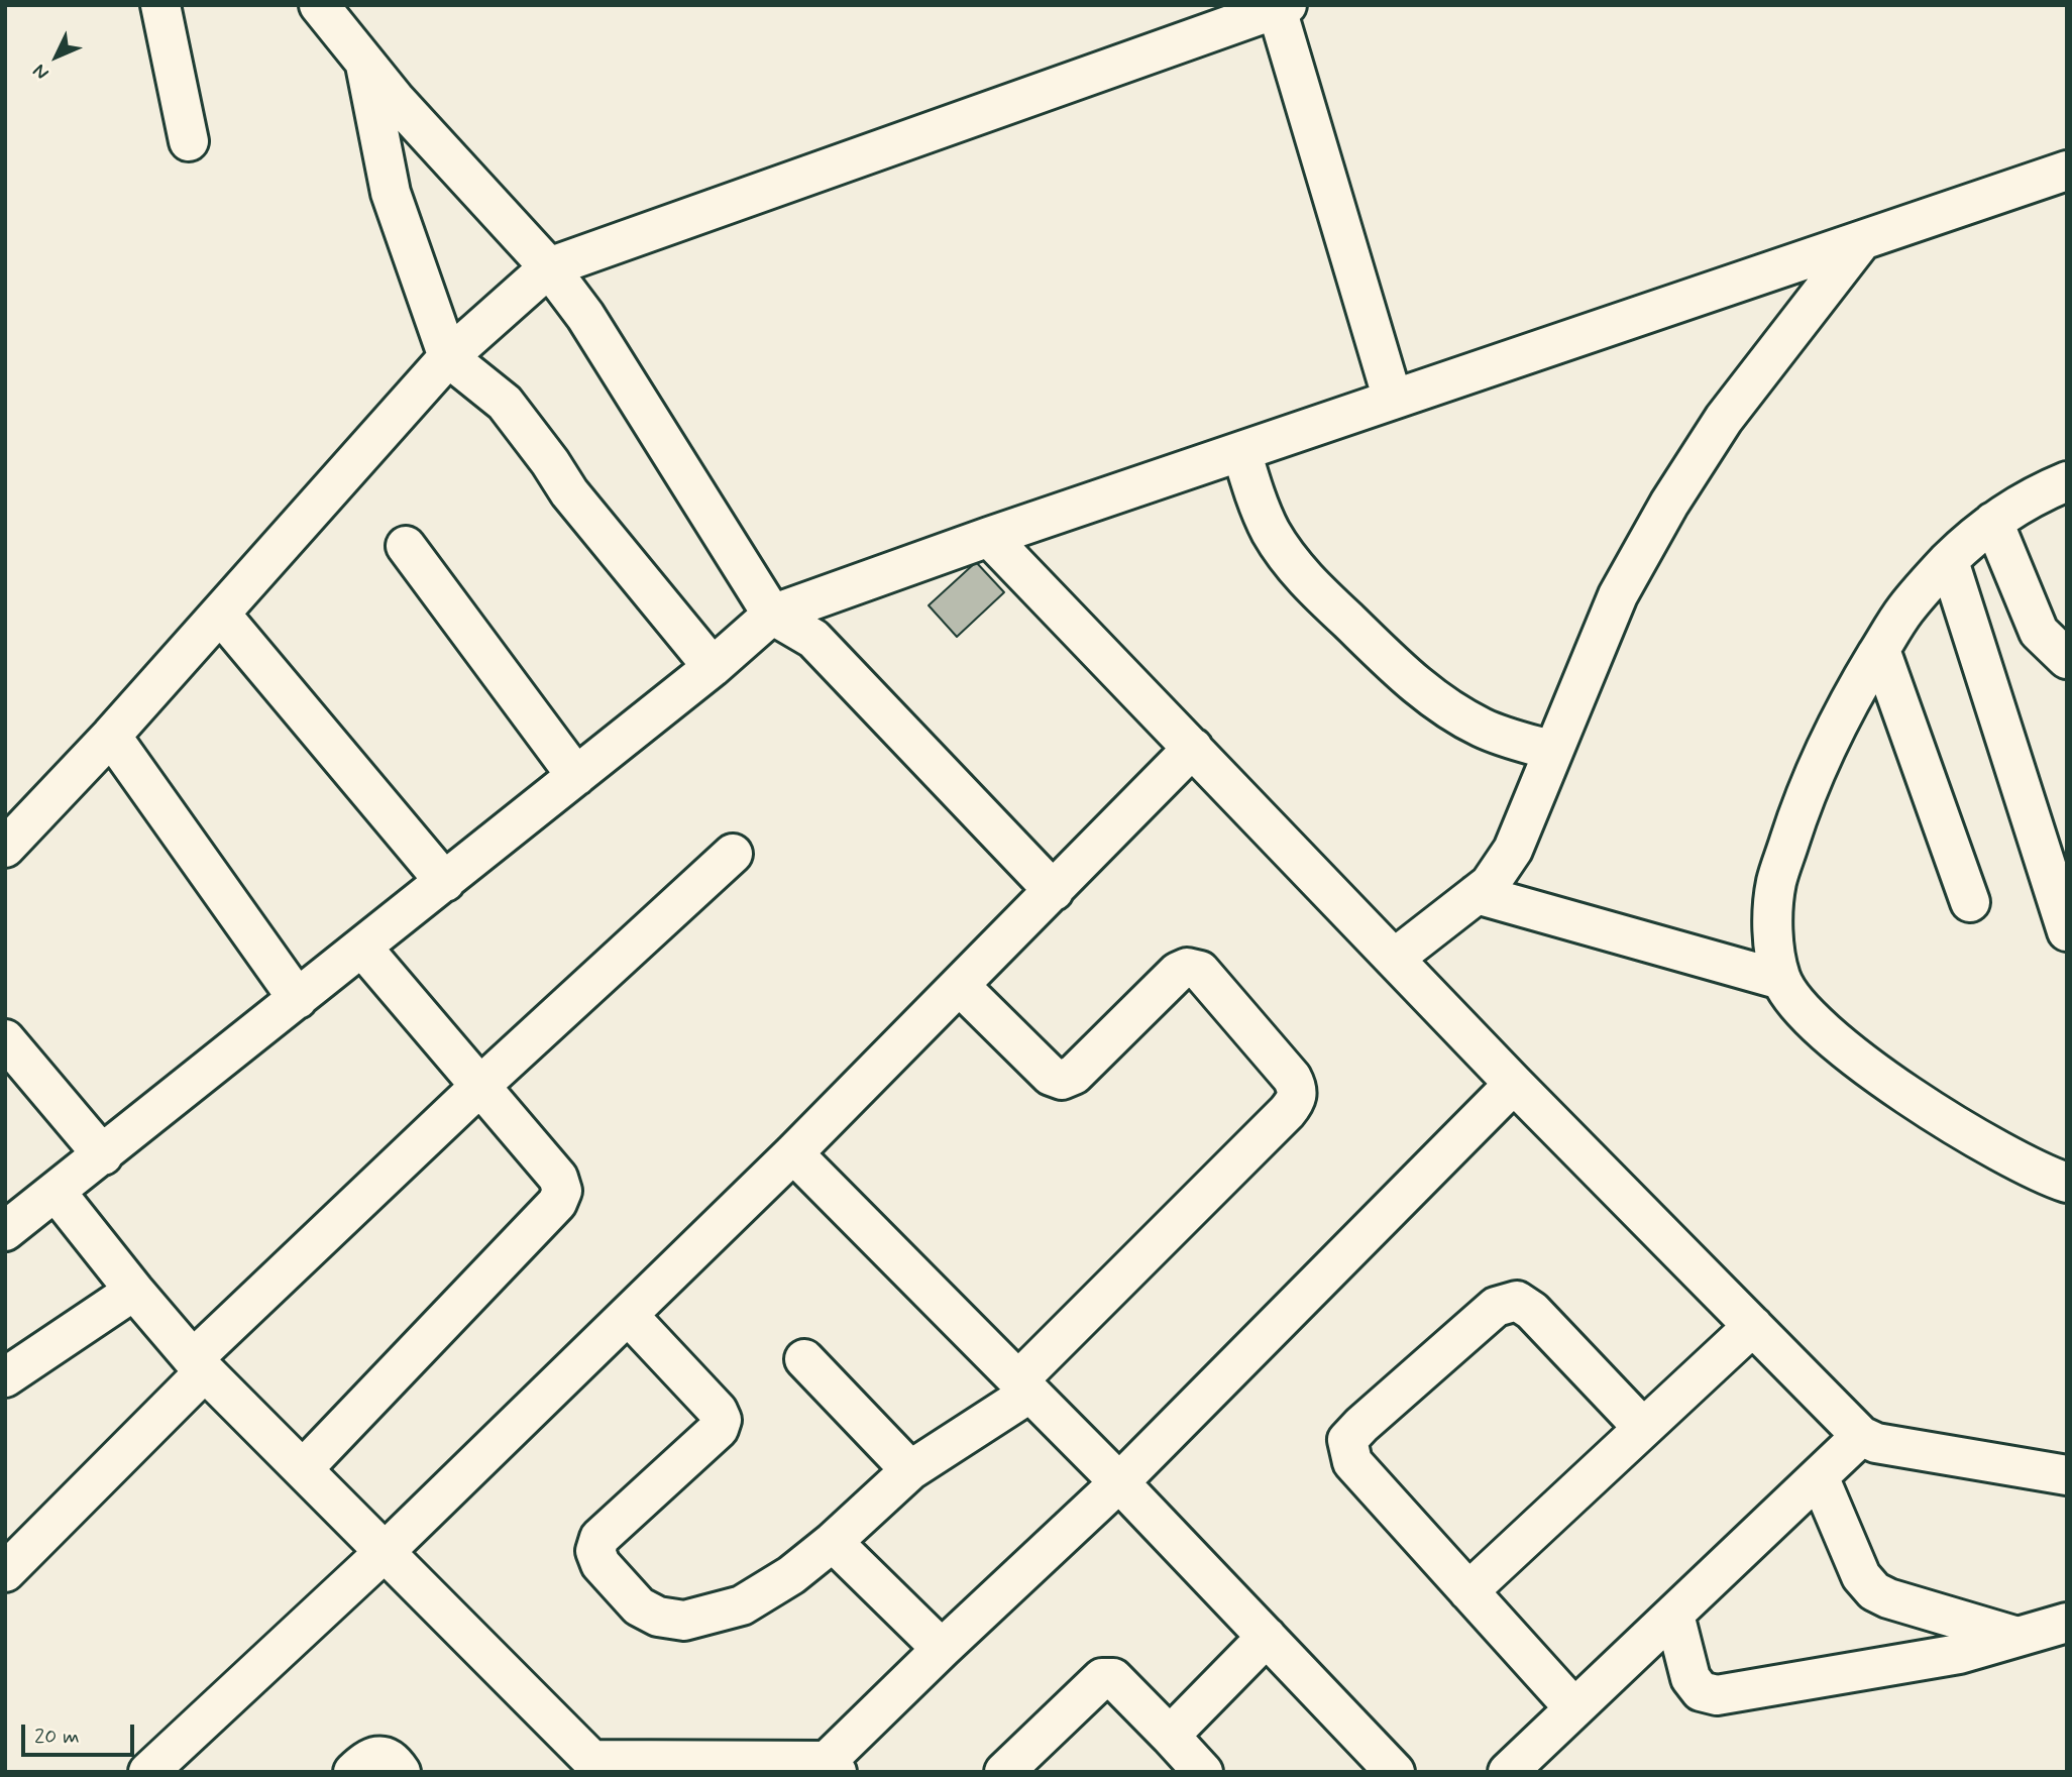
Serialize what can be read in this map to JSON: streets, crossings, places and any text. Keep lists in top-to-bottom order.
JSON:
{
  "scale_bar": "20 m",
  "north": "bottom left"
}
